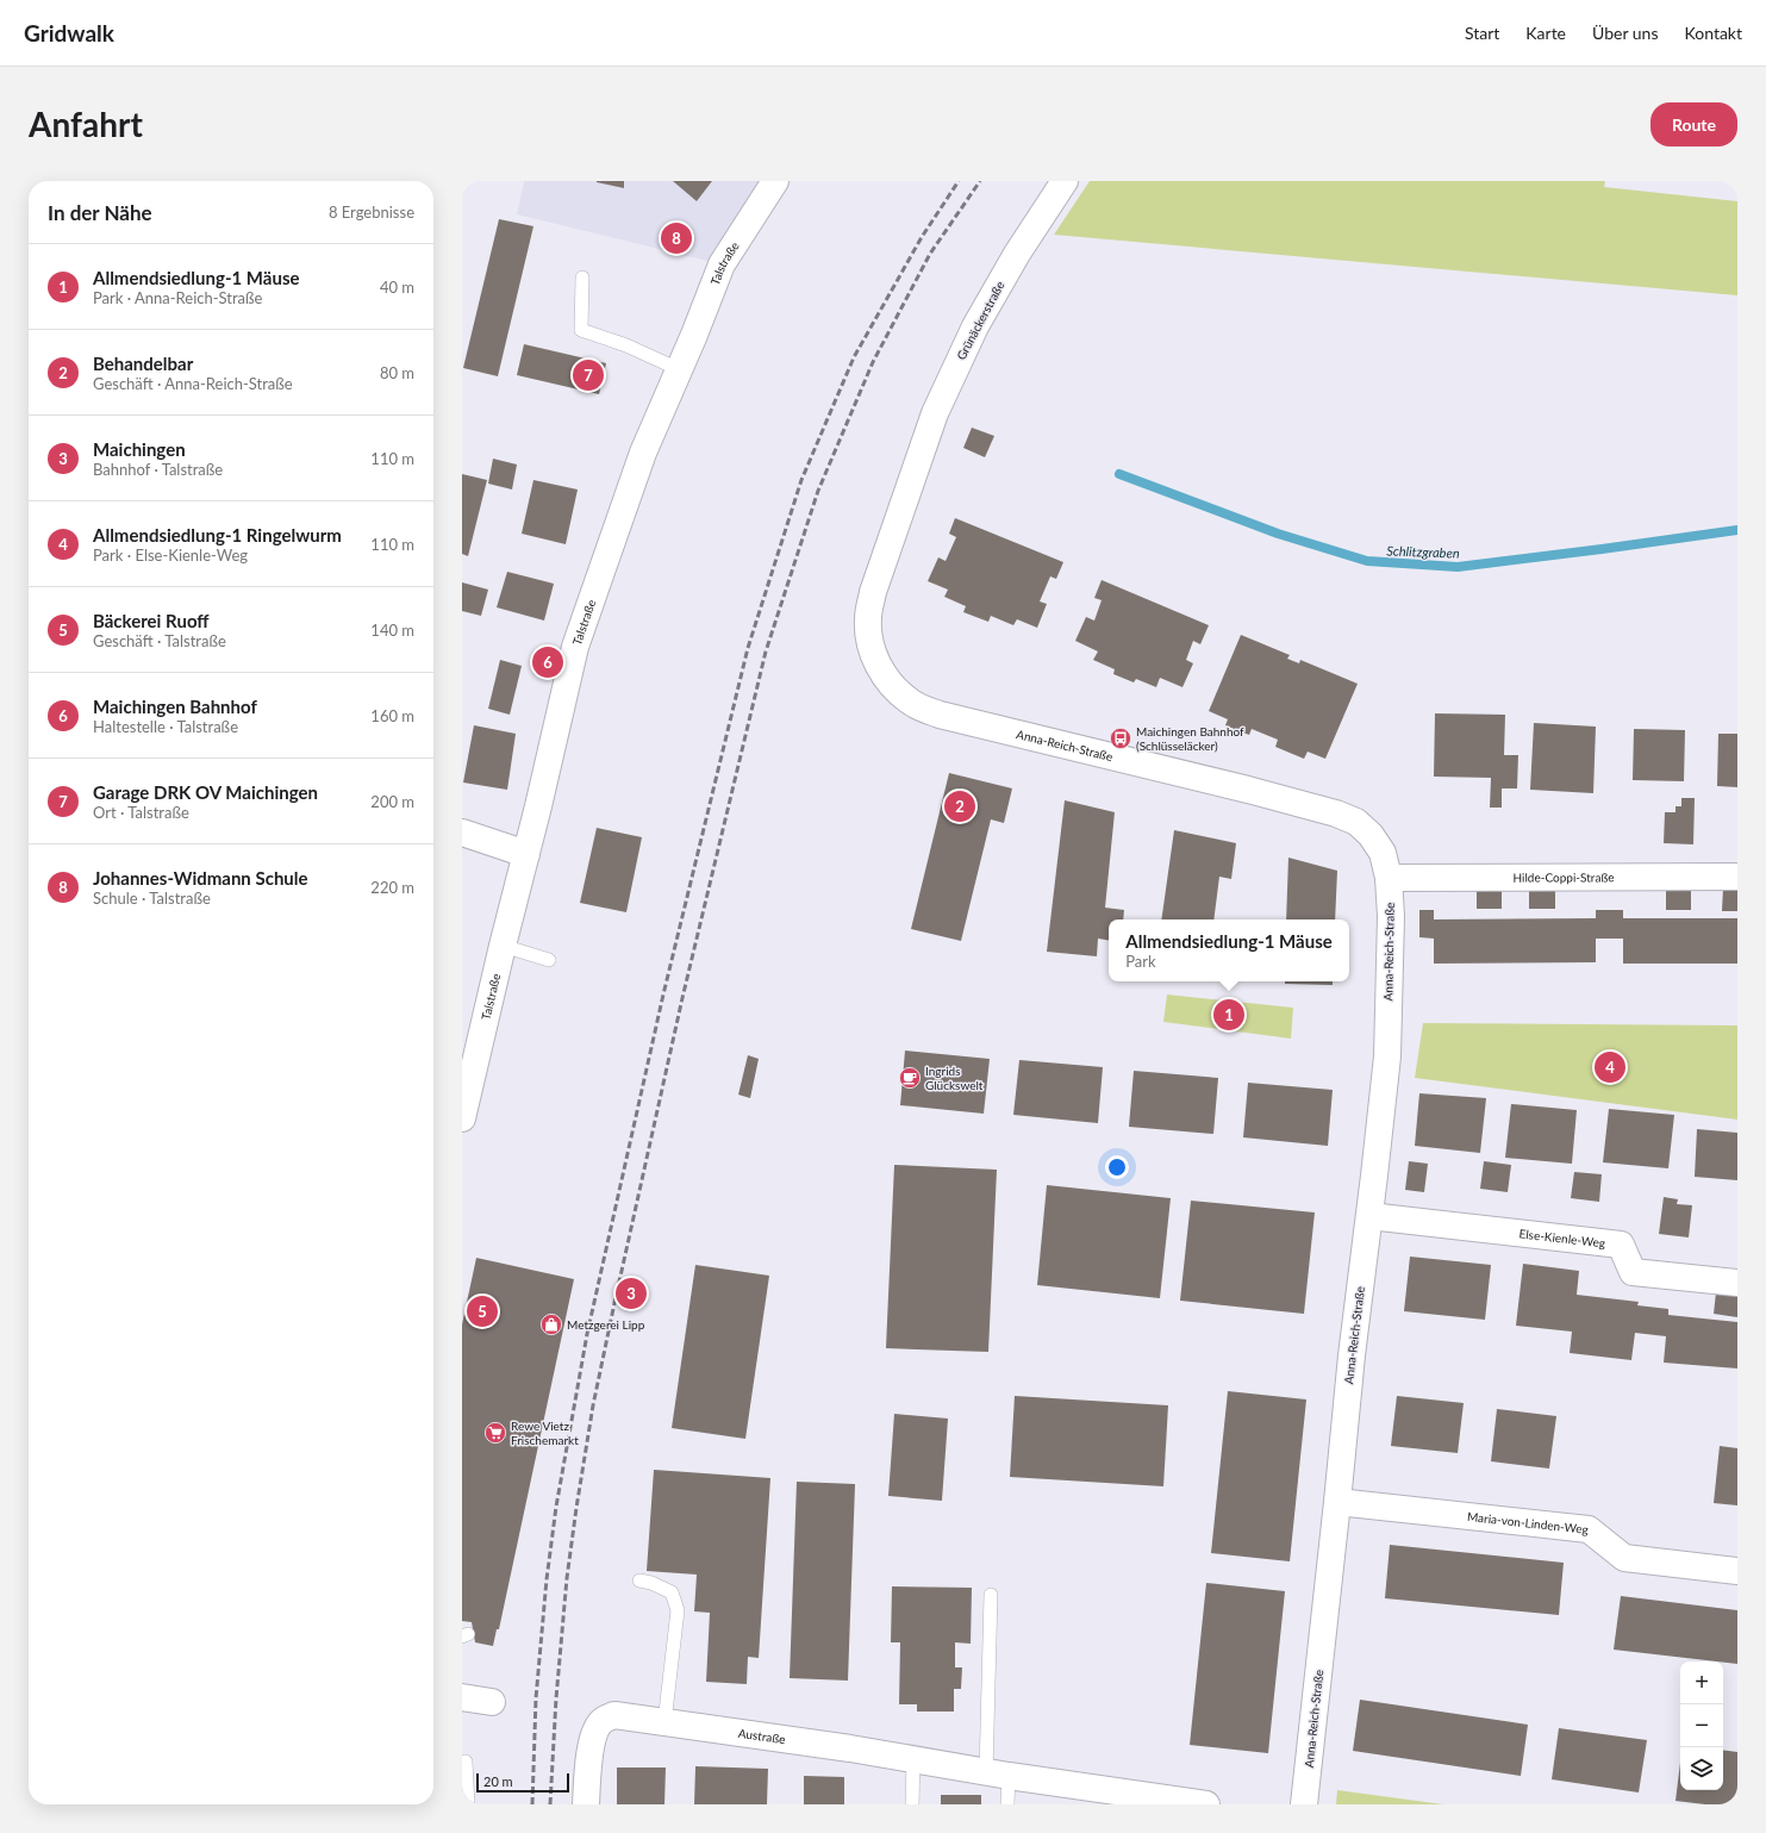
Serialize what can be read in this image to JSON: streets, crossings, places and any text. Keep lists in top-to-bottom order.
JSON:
{
  "streets": {
    "street": [
      "Talstraße",
      "Grünäckerstraße",
      "Anna-Reich-Straße",
      "Hilde-Coppi-Straße",
      "Else-Kienle-Weg",
      "Maria-von-Linden-Weg",
      "Austraße"
    ]
  },
  "crossings": [
    ["Grünäckerstraße", "Anna-Reich-Straße"],
    ["Anna-Reich-Straße", "Hilde-Coppi-Straße"],
    ["Anna-Reich-Straße", "Else-Kienle-Weg"],
    ["Anna-Reich-Straße", "Maria-von-Linden-Weg"]
  ],
  "water": ["Schlitzgraben"],
  "places": {
    "bus stop": ["Maichingen Bahnhof (Schlüsseläcker)"],
    "cafe": ["Ingrids Glückswelt"],
    "shop": ["Metzgerei Lipp"],
    "supermarket": ["Rewe Vietz Frischemarkt"]
  },
  "scale_bar": "20 m",
  "page": {
    "header": "Gridwalk",
    "nav": [
      "Start",
      "Karte",
      "Über uns",
      "Kontakt"
    ],
    "buttons": "Route",
    "title": "Anfahrt",
    "heading": ["In der Nähe", "8 Ergebnisse"],
    "pins": [
      "8",
      "7",
      "6",
      "2",
      "1",
      "4",
      "3",
      "5"
    ],
    "list": [
      {
        "mark": "1",
        "name": "Allmendsiedlung-1 Mäuse",
        "note": "Park · Anna-Reich-Straße",
        "value": "40 m"
      },
      {
        "mark": "2",
        "name": "Behandelbar",
        "note": "Geschäft · Anna-Reich-Straße",
        "value": "80 m"
      },
      {
        "mark": "3",
        "name": "Maichingen",
        "note": "Bahnhof · Talstraße",
        "value": "110 m"
      },
      {
        "mark": "4",
        "name": "Allmendsiedlung-1 Ringelwurm",
        "note": "Park · Else-Kienle-Weg",
        "value": "110 m"
      },
      {
        "mark": "5",
        "name": "Bäckerei Ruoff",
        "note": "Geschäft · Talstraße",
        "value": "140 m"
      },
      {
        "mark": "6",
        "name": "Maichingen Bahnhof",
        "note": "Haltestelle · Talstraße",
        "value": "160 m"
      },
      {
        "mark": "7",
        "name": "Garage DRK OV Maichingen",
        "note": "Ort · Talstraße",
        "value": "200 m"
      },
      {
        "mark": "8",
        "name": "Johannes-Widmann Schule",
        "note": "Schule · Talstraße",
        "value": "220 m"
      }
    ],
    "popup": ["Allmendsiedlung-1 Mäuse", "Park"],
    "map_buttons": ["+", "−"],
    "scale": "20 m"
  }
}
